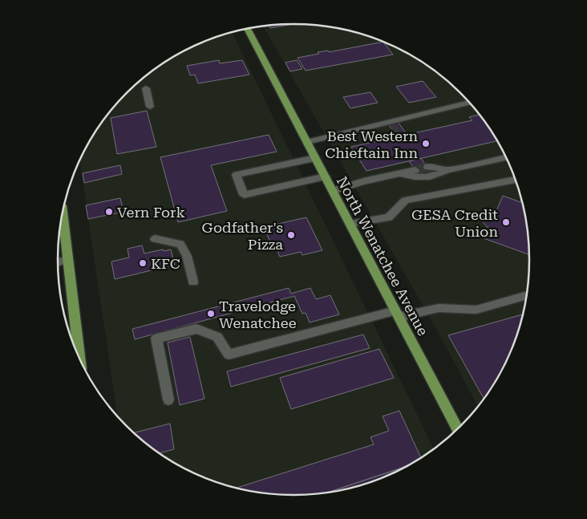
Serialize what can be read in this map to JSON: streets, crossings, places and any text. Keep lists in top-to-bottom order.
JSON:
{
  "streets": {
    "main road": ["North Wenatchee Avenue"]
  },
  "places": [
    "Best Western Chieftain Inn",
    "Vern Fork",
    "GESA Credit Union",
    "Godfather's Pizza",
    "KFC",
    "Travelodge Wenatchee"
  ]
}
